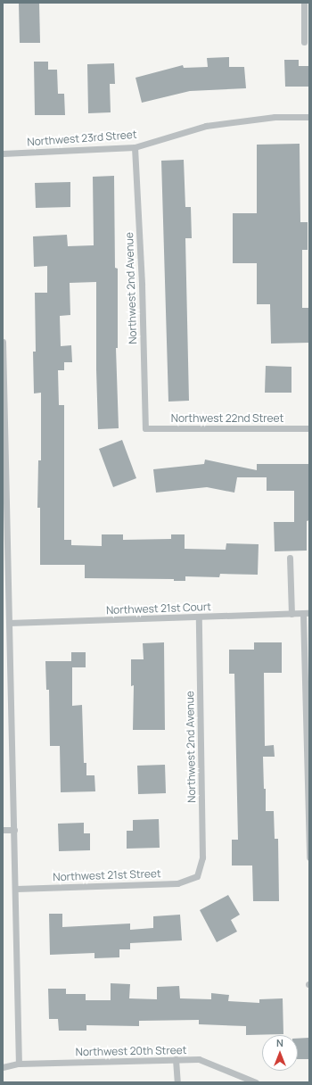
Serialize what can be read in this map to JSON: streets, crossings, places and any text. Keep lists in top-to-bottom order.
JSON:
{
  "streets": {
    "street": [
      "Northwest 23rd Street",
      "Northwest 2nd Avenue",
      "Northwest 22nd Street",
      "Northwest 21st Court",
      "Northwest 21st Street",
      "Northwest 20th Street"
    ]
  },
  "crossings": [
    ["Northwest 23rd Street", "Northwest 2nd Avenue"],
    ["Northwest 2nd Avenue", "Northwest 22nd Street"],
    ["Northwest 2nd Avenue", "Northwest 21st Court"],
    ["Northwest 2nd Avenue", "Northwest 21st Street"]
  ],
  "north": "top"
}
